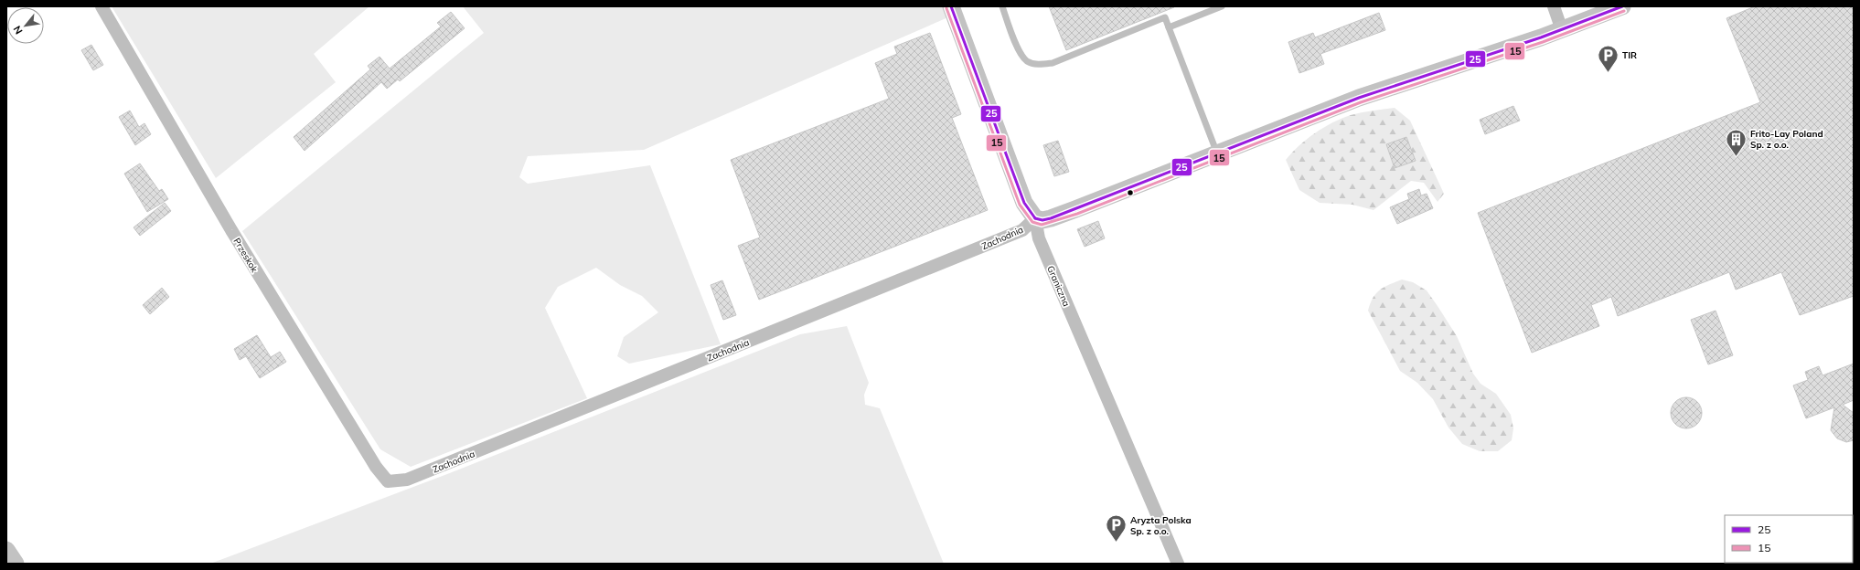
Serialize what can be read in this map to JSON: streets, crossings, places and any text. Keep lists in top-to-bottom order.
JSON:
{
  "streets": {
    "street": ["Zachodnia", "Przeskok", "Graniczna"]
  },
  "crossings": [
    ["Zachodnia", "Przeskok"],
    ["Zachodnia", "Graniczna"]
  ],
  "places": {
    "parking": ["TIR", "Aryzta Polska Sp. z o.o."],
    "building": ["Frito-Lay Poland Sp. z o.o."]
  },
  "lines": ["transit line 25", "transit line 15"],
  "legend": ["25", "15"],
  "north": "bottom left"
}
